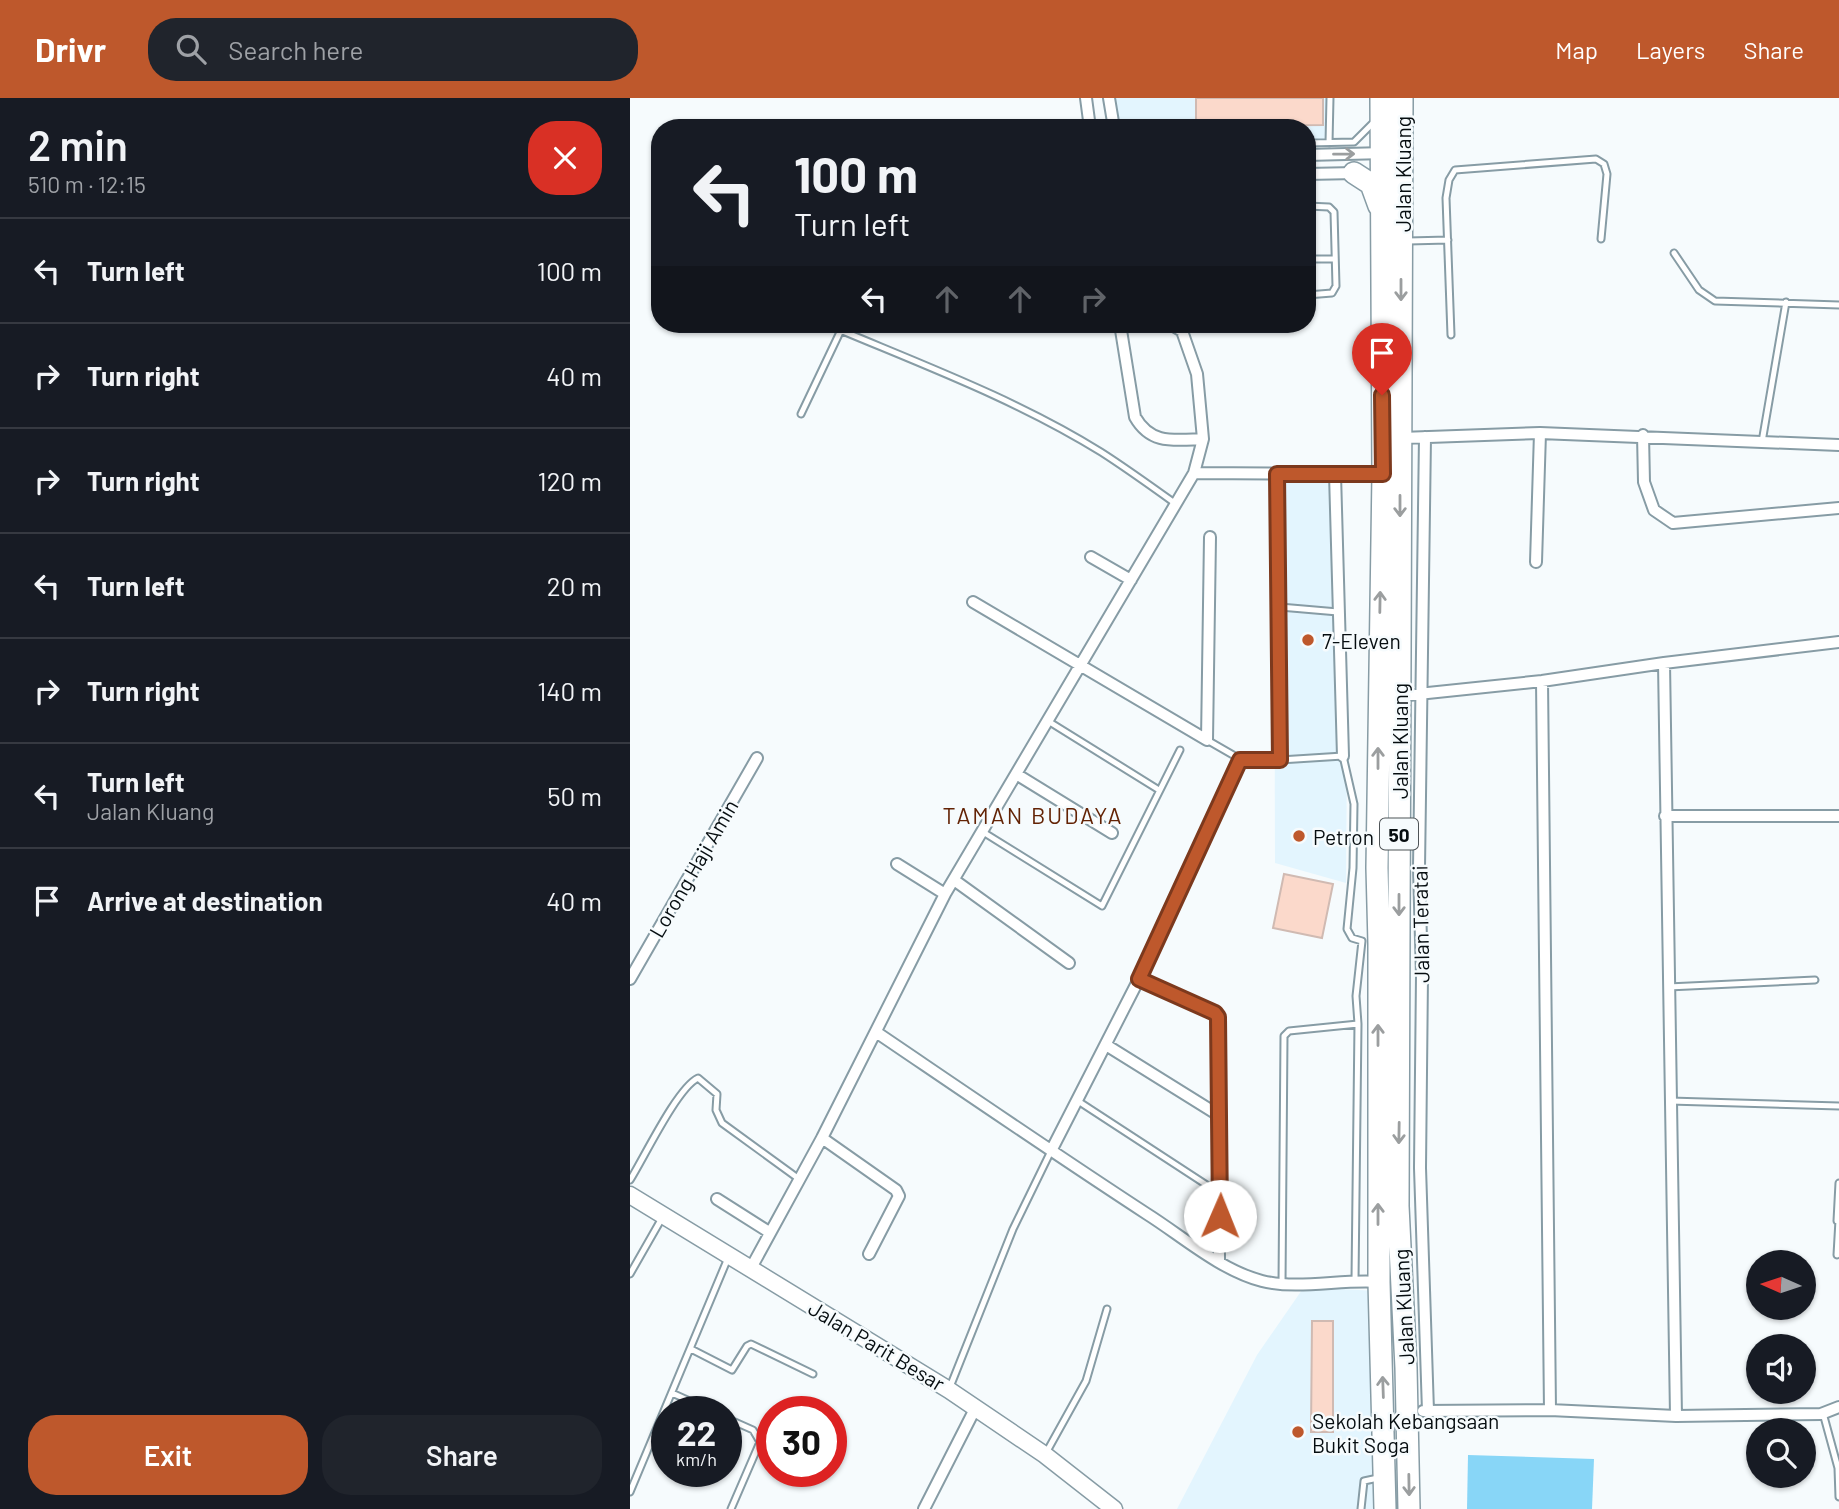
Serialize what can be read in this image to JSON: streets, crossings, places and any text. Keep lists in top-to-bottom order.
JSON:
{
  "streets": {
    "highway": ["Jalan Kluang", "50"],
    "street": ["Lorong Haji Amin", "Jalan Teratai", "Jalan Parit Besar"]
  },
  "crossings": [
    ["Jalan Kluang", "Jalan Teratai"]
  ],
  "districts": ["TAMAN BUDAYA"],
  "places": ["7-Eleven", "Petron", "Sekolah Kebangsaan Bukit Soga"],
  "north": "left",
  "page": {
    "header": "Drivr",
    "search": "Search here",
    "nav": ["Map", "Layers", "Share"],
    "heading": ["2 min", "510 m · 12:15"],
    "turn": ["100 m", "Turn left"],
    "list": [
      {
        "name": "Turn left",
        "value": "100 m"
      },
      {
        "name": "Turn right",
        "value": "40 m"
      },
      {
        "name": "Turn right",
        "value": "120 m"
      },
      {
        "name": "Turn left",
        "value": "20 m"
      },
      {
        "name": "Turn right",
        "value": "140 m"
      },
      {
        "name": "Turn left",
        "note": "Jalan Kluang",
        "value": "50 m"
      },
      {
        "name": "Arrive at destination",
        "value": "40 m"
      }
    ],
    "speed": "22 km/h",
    "limit": "30",
    "buttons": ["Exit", "Share"]
  }
}
